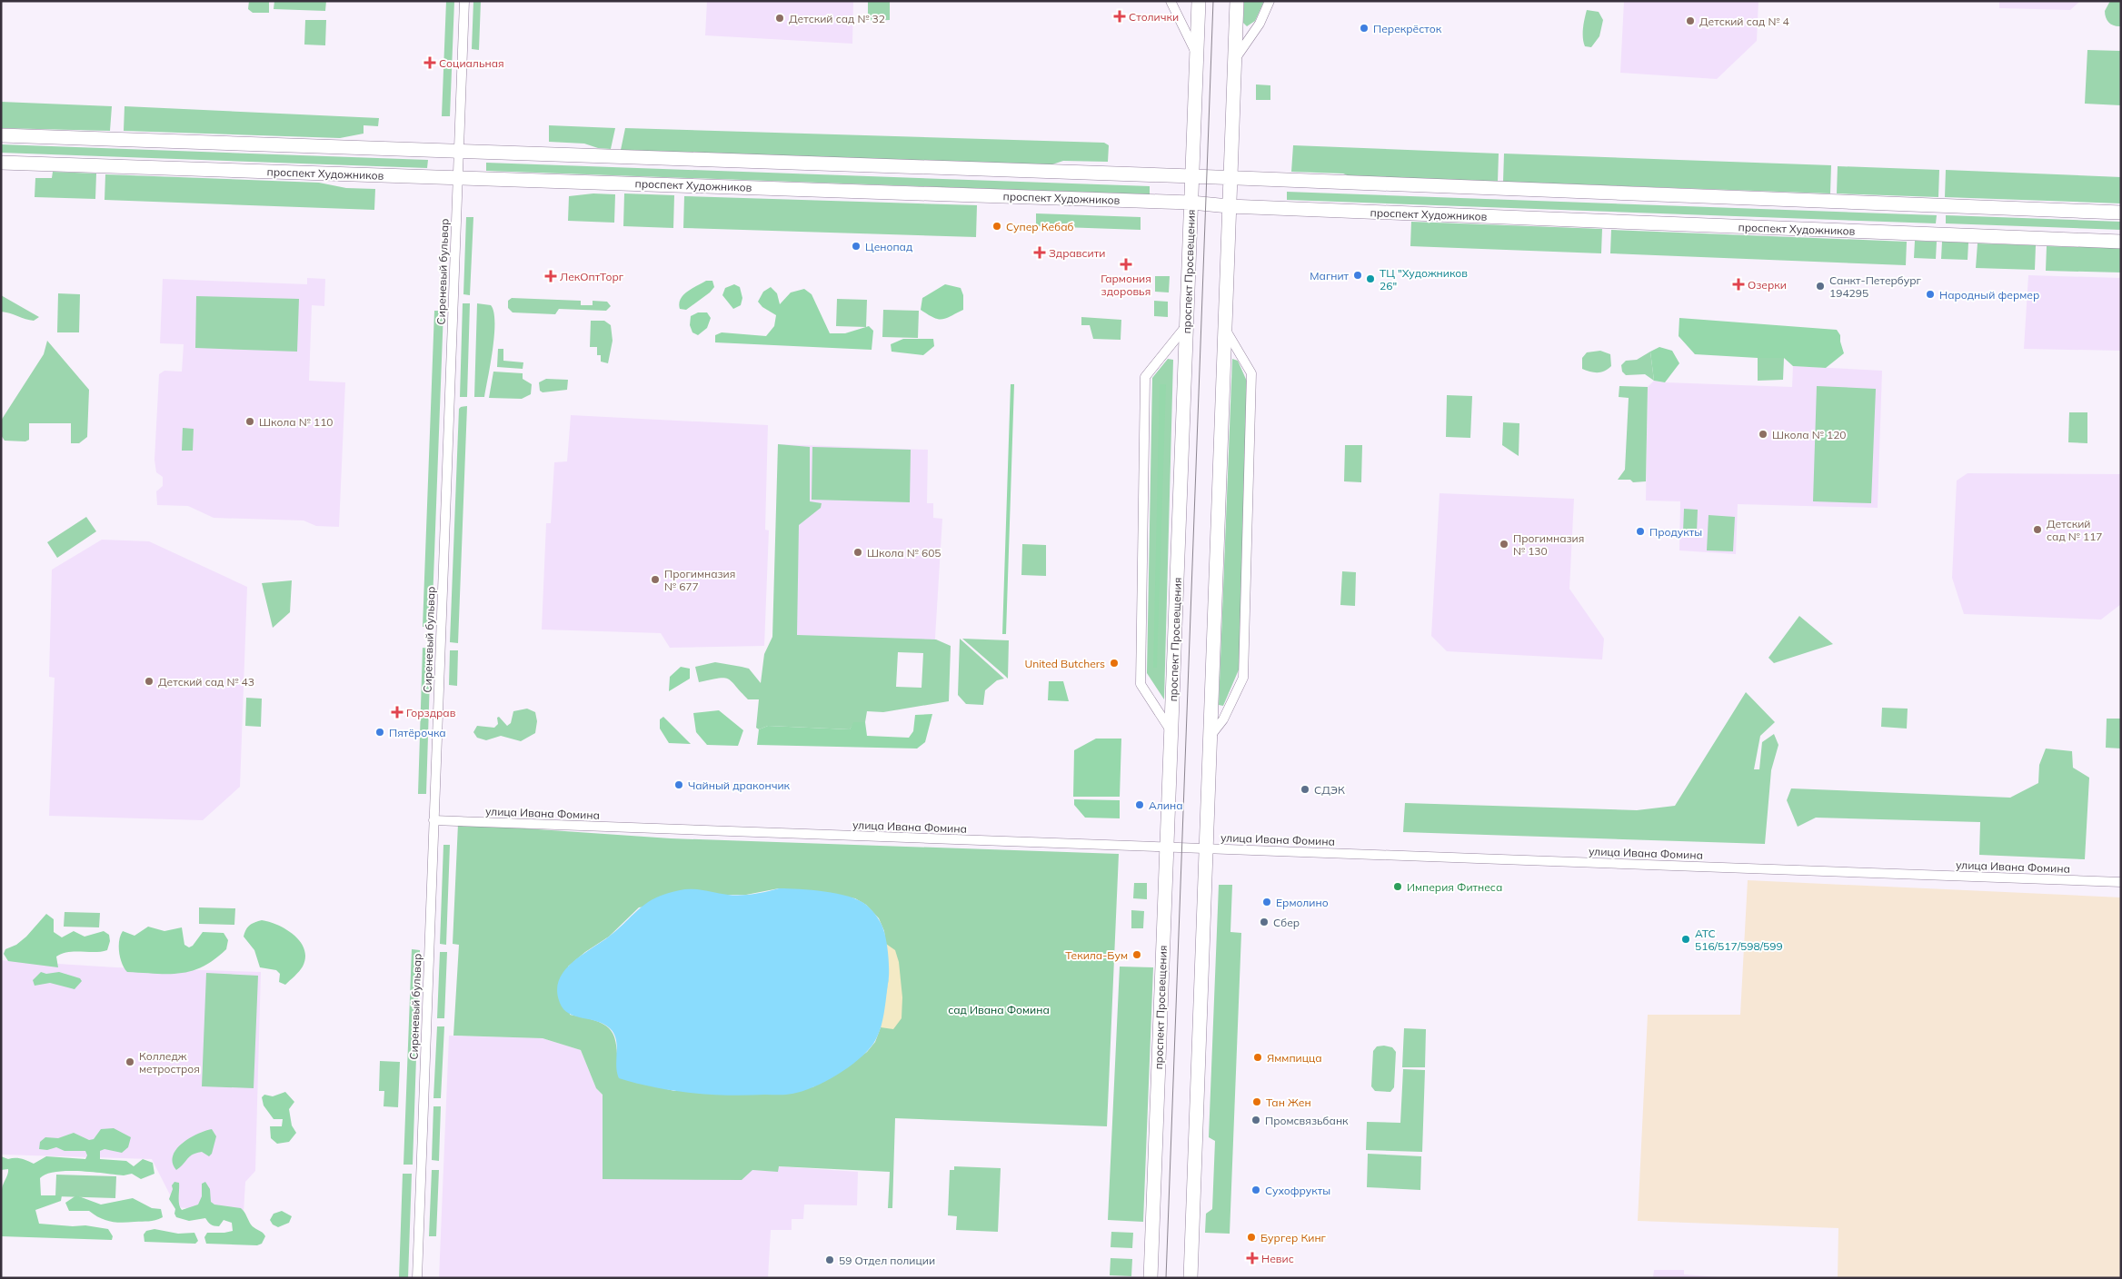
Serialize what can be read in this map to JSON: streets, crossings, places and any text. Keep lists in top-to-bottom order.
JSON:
{
  "streets": {
    "street": [
      "проспект Художников",
      "Сиреневый бульвар",
      "проспект Просвещения",
      "улица Ивана Фомина"
    ]
  },
  "crossings": [
    ["проспект Художников", "Сиреневый бульвар"],
    ["проспект Художников", "проспект Просвещения"],
    ["Сиреневый бульвар", "улица Ивана Фомина"],
    ["проспект Просвещения", "улица Ивана Фомина"]
  ],
  "parks": ["сад Ивана Фомина"],
  "places": {
    "health": [
      "Столички",
      "Социальная",
      "Здравсити",
      "Гармония здоровья",
      "ЛекОптТорг",
      "Озерки",
      "Горздрав",
      "Невис"
    ],
    "other": [
      "Детский сад № 32",
      "Детский сад № 4",
      "Перекрёсток",
      "Супер Кебаб",
      "Ценопад",
      "Магнит",
      "ТЦ \"Художников 26\"",
      "Санкт-Петербург 194295",
      "Народный фермер",
      "Школа № 110",
      "Школа № 120",
      "Детский сад № 117",
      "Продукты",
      "Прогимназия № 130",
      "Школа № 605",
      "Прогимназия № 677",
      "United Butchers",
      "Детский сад № 43",
      "Пятёрочка",
      "Чайный дракончик",
      "СДЭК",
      "Алина",
      "Империя Фитнеса",
      "Ермолино",
      "Сбер",
      "АТС 516/517/598/599",
      "Текила-Бум",
      "Яммпицца",
      "Колледж метростроя",
      "Тан Жен",
      "Промсвязьбанк",
      "Сухофрукты",
      "Бургер Кинг",
      "59 Отдел полиции"
    ]
  }
}
